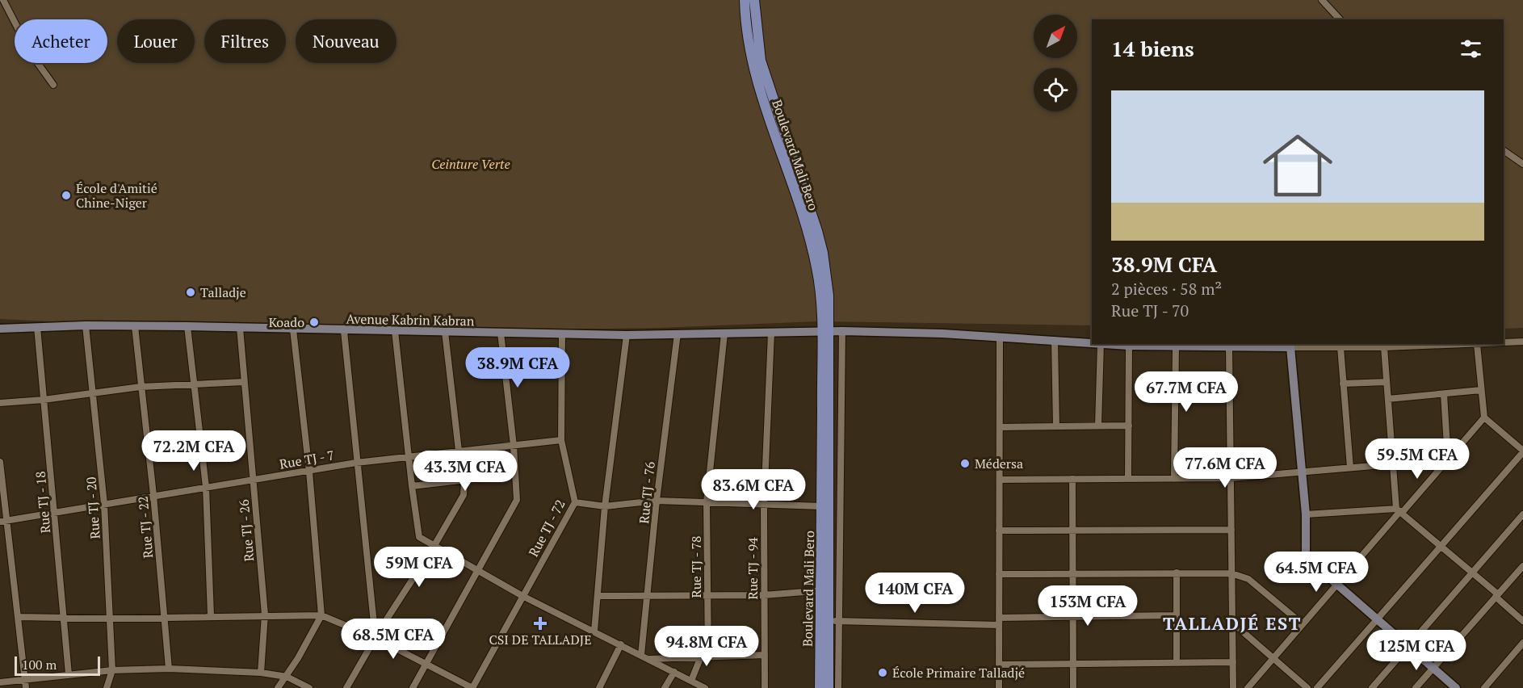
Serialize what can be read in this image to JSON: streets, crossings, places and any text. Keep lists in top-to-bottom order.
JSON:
{
  "streets": {
    "main road": ["Boulevard Mali Bero"],
    "street": [
      "Avenue Kabrin Kabran",
      "Rue TJ - 7",
      "Rue TJ - 76",
      "Rue TJ - 18",
      "Rue TJ - 20",
      "Rue TJ - 22",
      "Rue TJ - 72",
      "Rue TJ - 26",
      "Rue TJ - 78",
      "Rue TJ - 94"
    ]
  },
  "crossings": [
    ["Avenue Kabrin Kabran", "Rue TJ - 76"],
    ["Avenue Kabrin Kabran", "Rue TJ - 18"],
    ["Avenue Kabrin Kabran", "Rue TJ - 20"],
    ["Avenue Kabrin Kabran", "Rue TJ - 22"],
    ["Avenue Kabrin Kabran", "Rue TJ - 72"],
    ["Avenue Kabrin Kabran", "Rue TJ - 26"],
    ["Avenue Kabrin Kabran", "Rue TJ - 78"],
    ["Avenue Kabrin Kabran", "Rue TJ - 94"],
    ["Rue TJ - 7", "Rue TJ - 18"],
    ["Rue TJ - 7", "Rue TJ - 20"],
    ["Rue TJ - 7", "Rue TJ - 22"],
    ["Rue TJ - 7", "Rue TJ - 72"],
    ["Rue TJ - 7", "Rue TJ - 26"]
  ],
  "districts": ["TALLADJÉ EST"],
  "parks": ["Ceinture Verte"],
  "places": {
    "other": [
      "École d'Amitié Chine-Niger",
      "Talladje",
      "Koado",
      "Médersa",
      "École Primaire Talladjé"
    ],
    "health": ["CSI DE TALLADJE"]
  },
  "scale_bar": "100 m",
  "north": "top right",
  "page": {
    "chip": [
      "Acheter",
      "Louer",
      "Filtres",
      "Nouveau"
    ],
    "heading": "14 biens",
    "list": [
      {
        "name": "38.9M CFA",
        "note": "2 pièces · 58 m² · Rue TJ - 70"
      }
    ],
    "price": [
      "38.9M CFA",
      "67.7M CFA",
      "72.2M CFA",
      "59.5M CFA",
      "77.6M CFA",
      "43.3M CFA",
      "83.6M CFA",
      "59M CFA",
      "64.5M CFA",
      "140M CFA",
      "153M CFA",
      "68.5M CFA",
      "94.8M CFA",
      "125M CFA"
    ],
    "scale": "100 m"
  }
}
